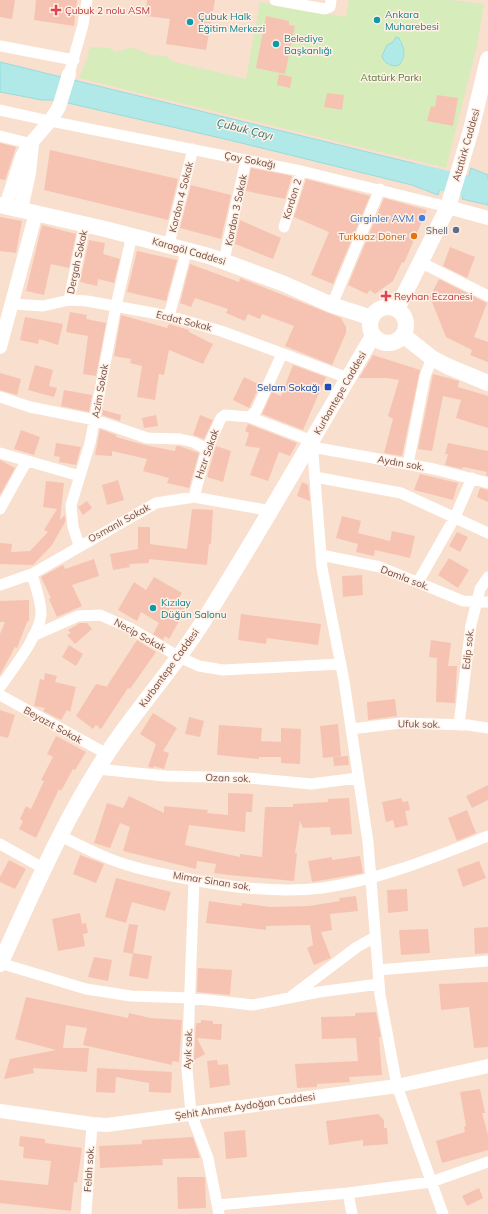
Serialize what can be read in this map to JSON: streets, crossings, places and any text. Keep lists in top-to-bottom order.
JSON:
{
  "streets": {
    "main road": ["Atatürk Caddesi", "Karagöl Caddesi", "Kurbantepe Caddesi"],
    "street": [
      "Çay Sokağı",
      "Kordon 4 Sokak",
      "Kordon 2",
      "Kordon 3 Sokak",
      "Dergah Sokak",
      "Ecdat Sokak",
      "Azim Sokak",
      "Hızır Sokak",
      "Aydın sok.",
      "Osmanlı Sokak",
      "Damla sok.",
      "Necip Sokak",
      "Edip sok.",
      "Ufuk sok.",
      "Beyazıt Sokak",
      "Ozan sok.",
      "Mimar Sinan sok.",
      "Ayık sok.",
      "Şehit Ahmet Aydoğan Caddesi",
      "Felah sok."
    ]
  },
  "crossings": [
    ["Atatürk Caddesi", "Çay Sokağı"],
    ["Çay Sokağı", "Kordon 4 Sokak"],
    ["Çay Sokağı", "Kordon 2"],
    ["Çay Sokağı", "Kordon 3 Sokak"],
    ["Kordon 4 Sokak", "Karagöl Caddesi"],
    ["Kordon 3 Sokak", "Karagöl Caddesi"],
    ["Karagöl Caddesi", "Dergah Sokak"],
    ["Karagöl Caddesi", "Azim Sokak"],
    ["Karagöl Caddesi", "Kurbantepe Caddesi"],
    ["Dergah Sokak", "Ecdat Sokak"],
    ["Ecdat Sokak", "Azim Sokak"],
    ["Ecdat Sokak", "Kurbantepe Caddesi"],
    ["Azim Sokak", "Osmanlı Sokak"],
    ["Kurbantepe Caddesi", "Aydın sok."],
    ["Kurbantepe Caddesi", "Osmanlı Sokak"],
    ["Kurbantepe Caddesi", "Necip Sokak"],
    ["Kurbantepe Caddesi", "Beyazıt Sokak"],
    ["Kurbantepe Caddesi", "Ozan sok."],
    ["Kurbantepe Caddesi", "Mimar Sinan sok."],
    ["Hızır Sokak", "Aydın sok."],
    ["Hızır Sokak", "Osmanlı Sokak"],
    ["Damla sok.", "Edip sok."],
    ["Edip sok.", "Ufuk sok."],
    ["Mimar Sinan sok.", "Ayık sok."],
    ["Ayık sok.", "Şehit Ahmet Aydoğan Caddesi"],
    ["Şehit Ahmet Aydoğan Caddesi", "Felah sok."]
  ],
  "water": ["Çubuk Çayı"],
  "parks": ["Atatürk Parkı"],
  "places": {
    "health": ["Çubuk 2 nolu ASM", "Reyhan Eczanesi"],
    "other": [
      "Ankara Muharebesi",
      "Çubuk Halk Eğitim Merkezi",
      "Belediye Başkanlığı",
      "Girginler AVM",
      "Shell",
      "Turkuaz Döner",
      "Kızılay Düğün Salonu"
    ],
    "transit": ["Selam Sokağı"]
  }
}
